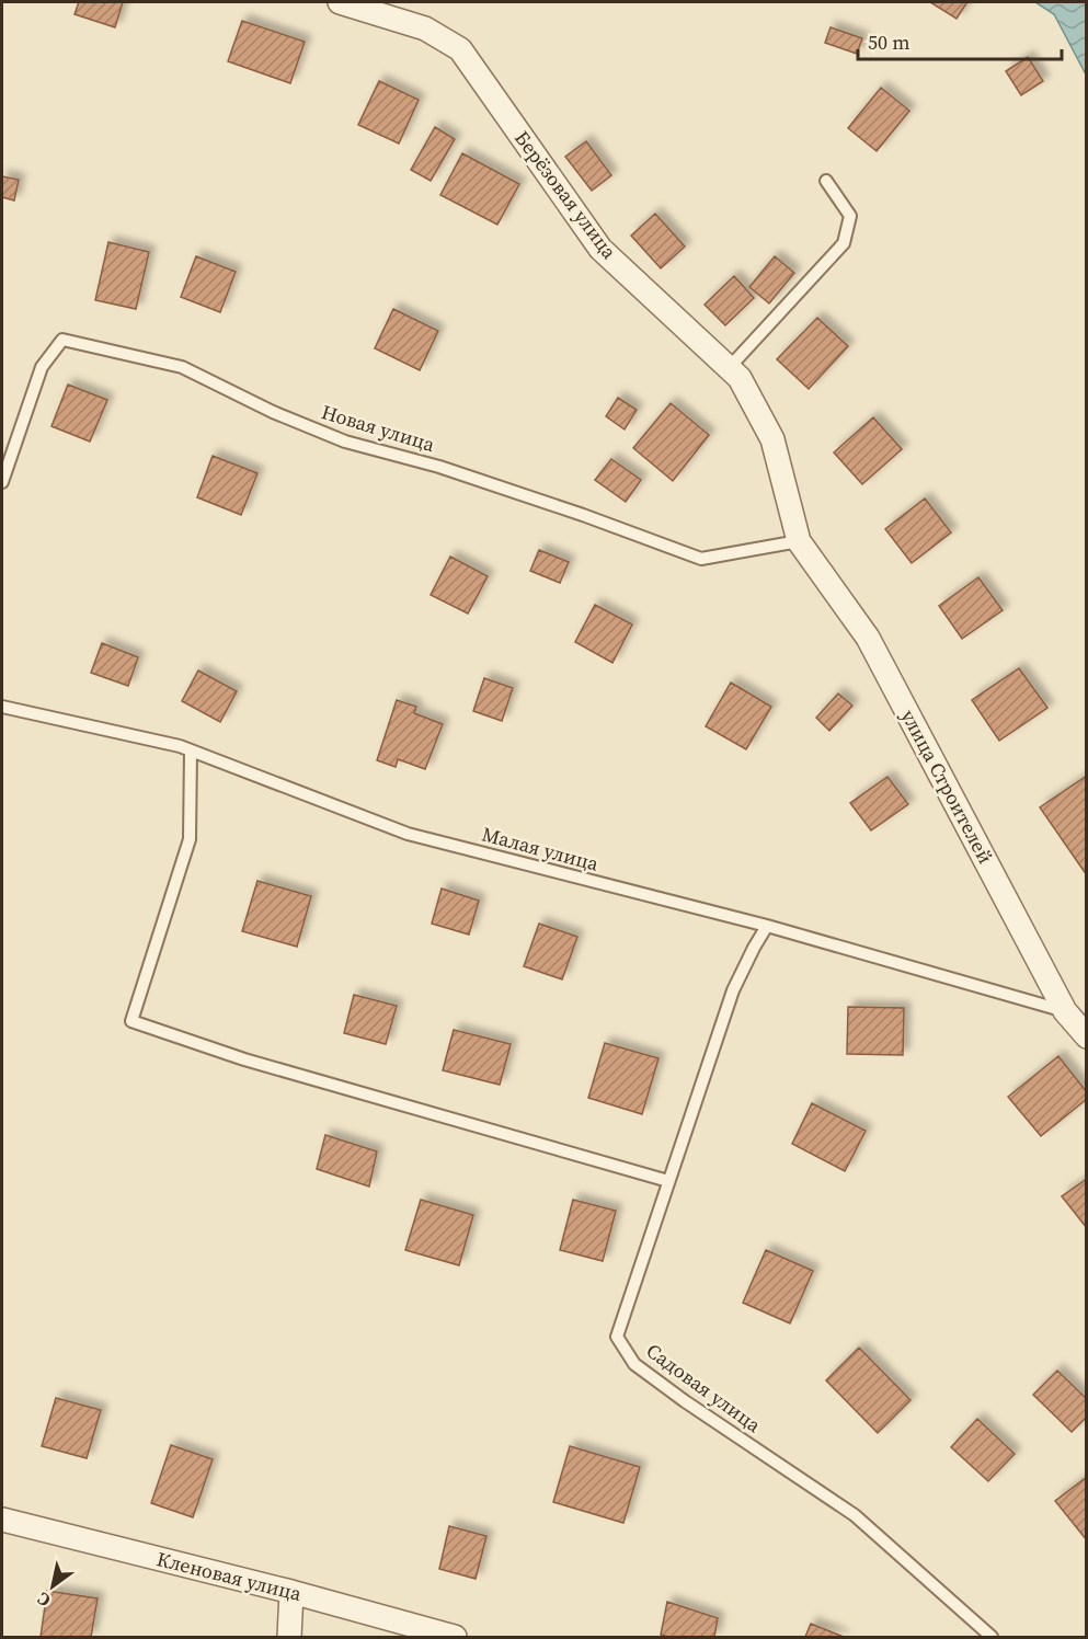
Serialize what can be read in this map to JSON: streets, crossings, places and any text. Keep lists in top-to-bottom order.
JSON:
{
  "streets": {
    "street": ["Берёзовая улица", "улица Строителей", "Кленовая улица"],
    "lane": ["Новая улица", "Малая улица", "Садовая улица"]
  },
  "crossings": [
    ["Берёзовая улица", "Новая улица"],
    ["Берёзовая улица", "улица Строителей"],
    ["Новая улица", "улица Строителей"],
    ["улица Строителей", "Малая улица"],
    ["Малая улица", "Садовая улица"]
  ],
  "scale_bar": "50 m",
  "north": "bottom left"
}
